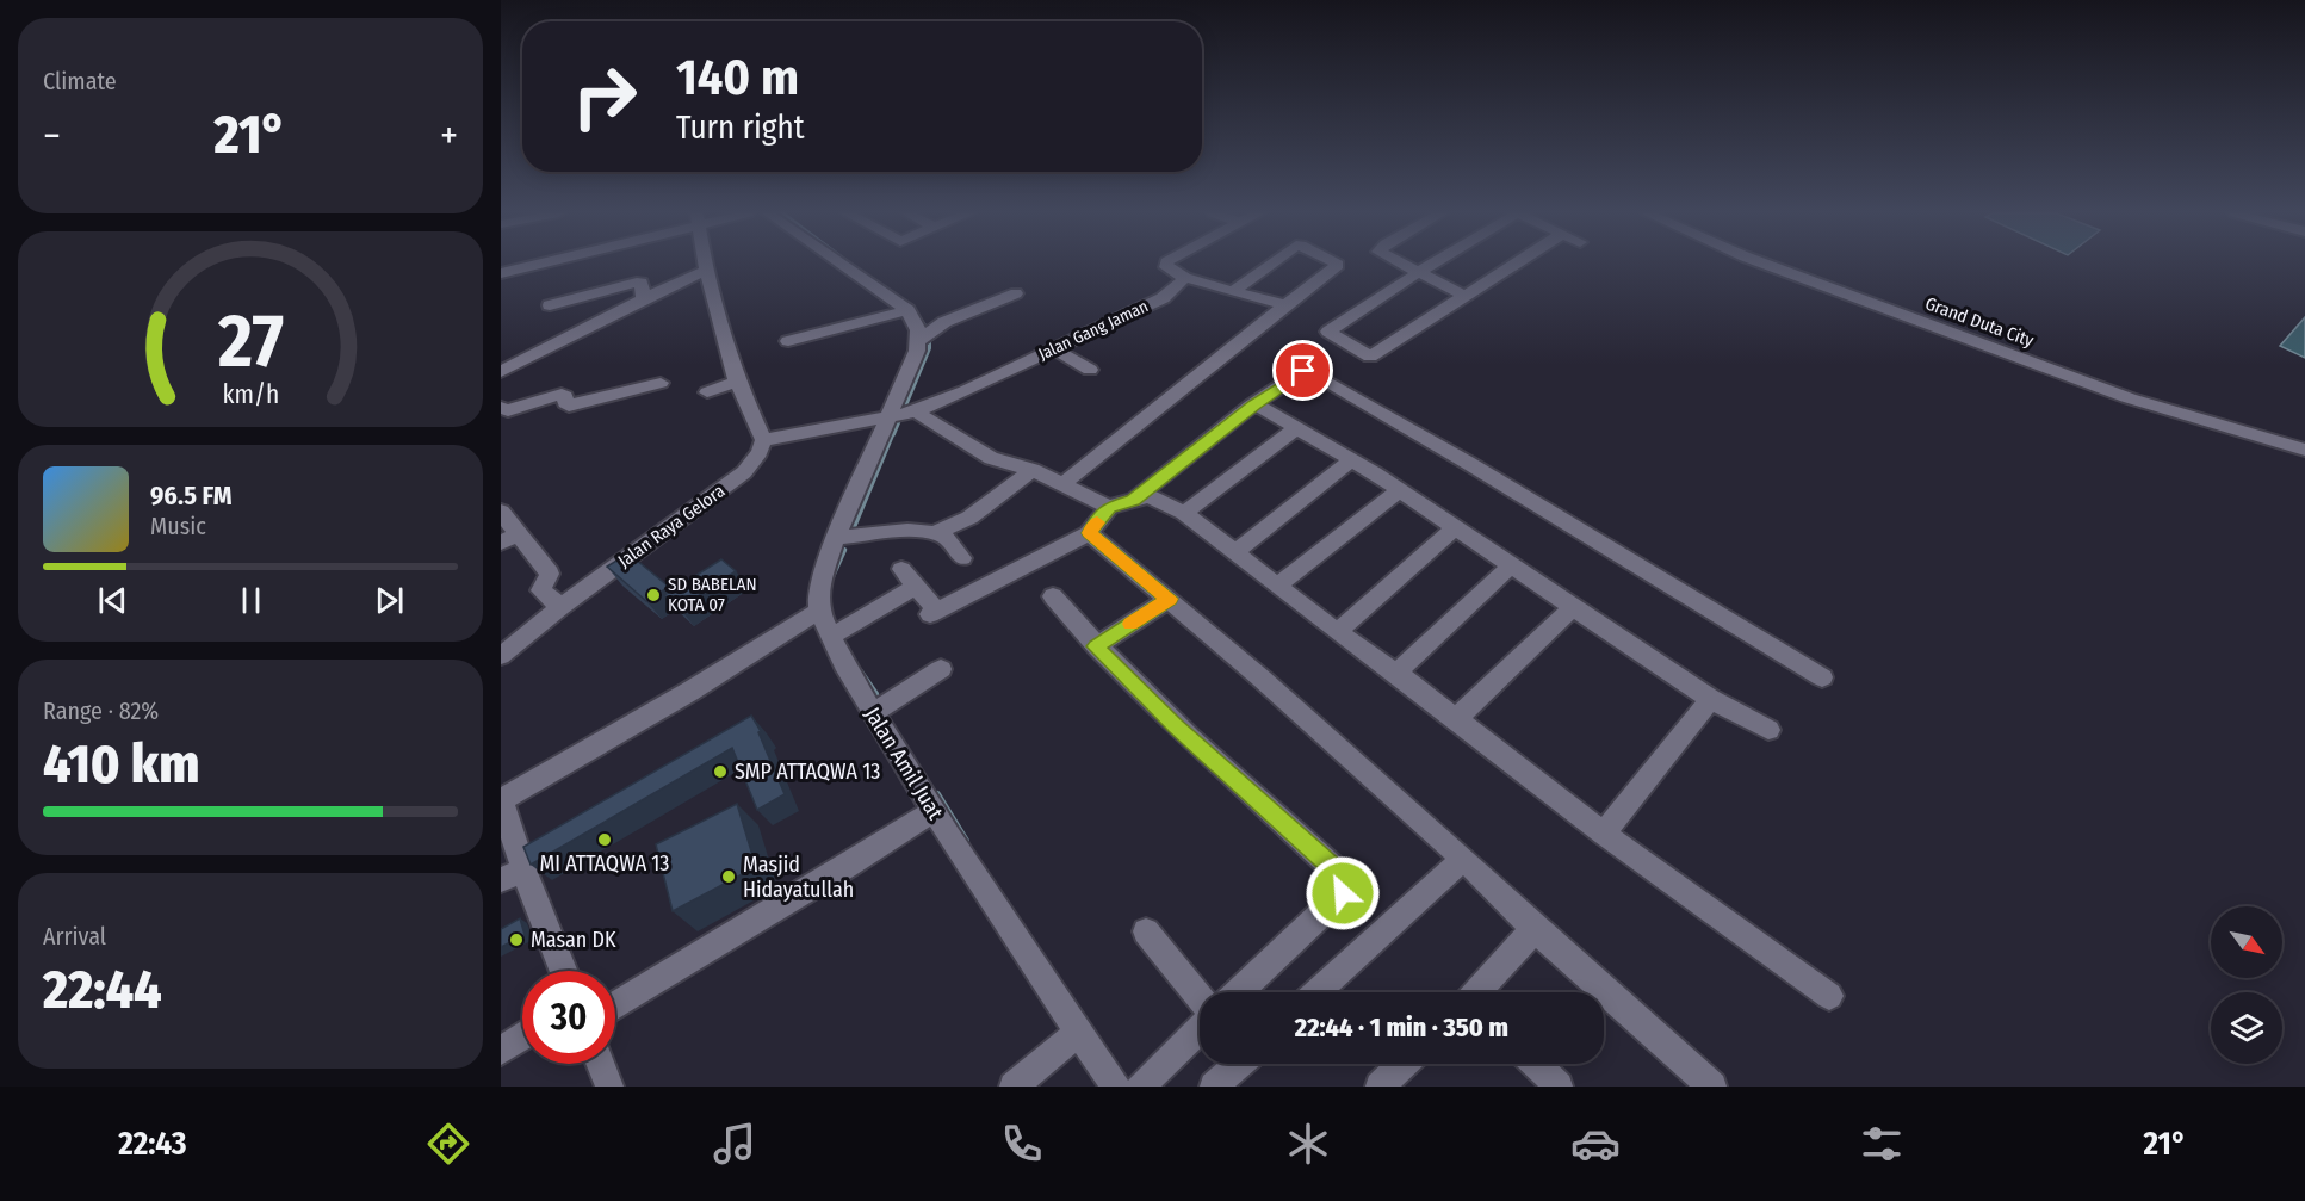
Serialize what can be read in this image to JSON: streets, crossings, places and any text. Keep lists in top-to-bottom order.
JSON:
{
  "streets": {
    "street": [
      "Grand Duta City",
      "Jalan Gang Jaman",
      "Jalan Raya Gelora",
      "Jalan Amil Juat"
    ]
  },
  "crossings": [
    ["Jalan Gang Jaman", "Jalan Raya Gelora"],
    ["Jalan Gang Jaman", "Jalan Amil Juat"]
  ],
  "places": [
    "SD BABELAN KOTA 07",
    "SMP ATTAQWA 13",
    "MI ATTAQWA 13",
    "Masjid Hidayatullah",
    "Masan DK"
  ],
  "north": "bottom right",
  "page": {
    "tile": [
      "Climate",
      ["Range · 82%", "410 km"],
      ["Arrival", "22:44"]
    ],
    "turn": ["140 m", "Turn right"],
    "heat": ["−", "21°", "+"],
    "song": ["96.5 FM", "Music"],
    "limit": "30",
    "trip": "22:44 · 1 min · 350 m",
    "tabs": ["22:43", "21°"],
    "gauge": ["27", "km/h"]
  }
}
